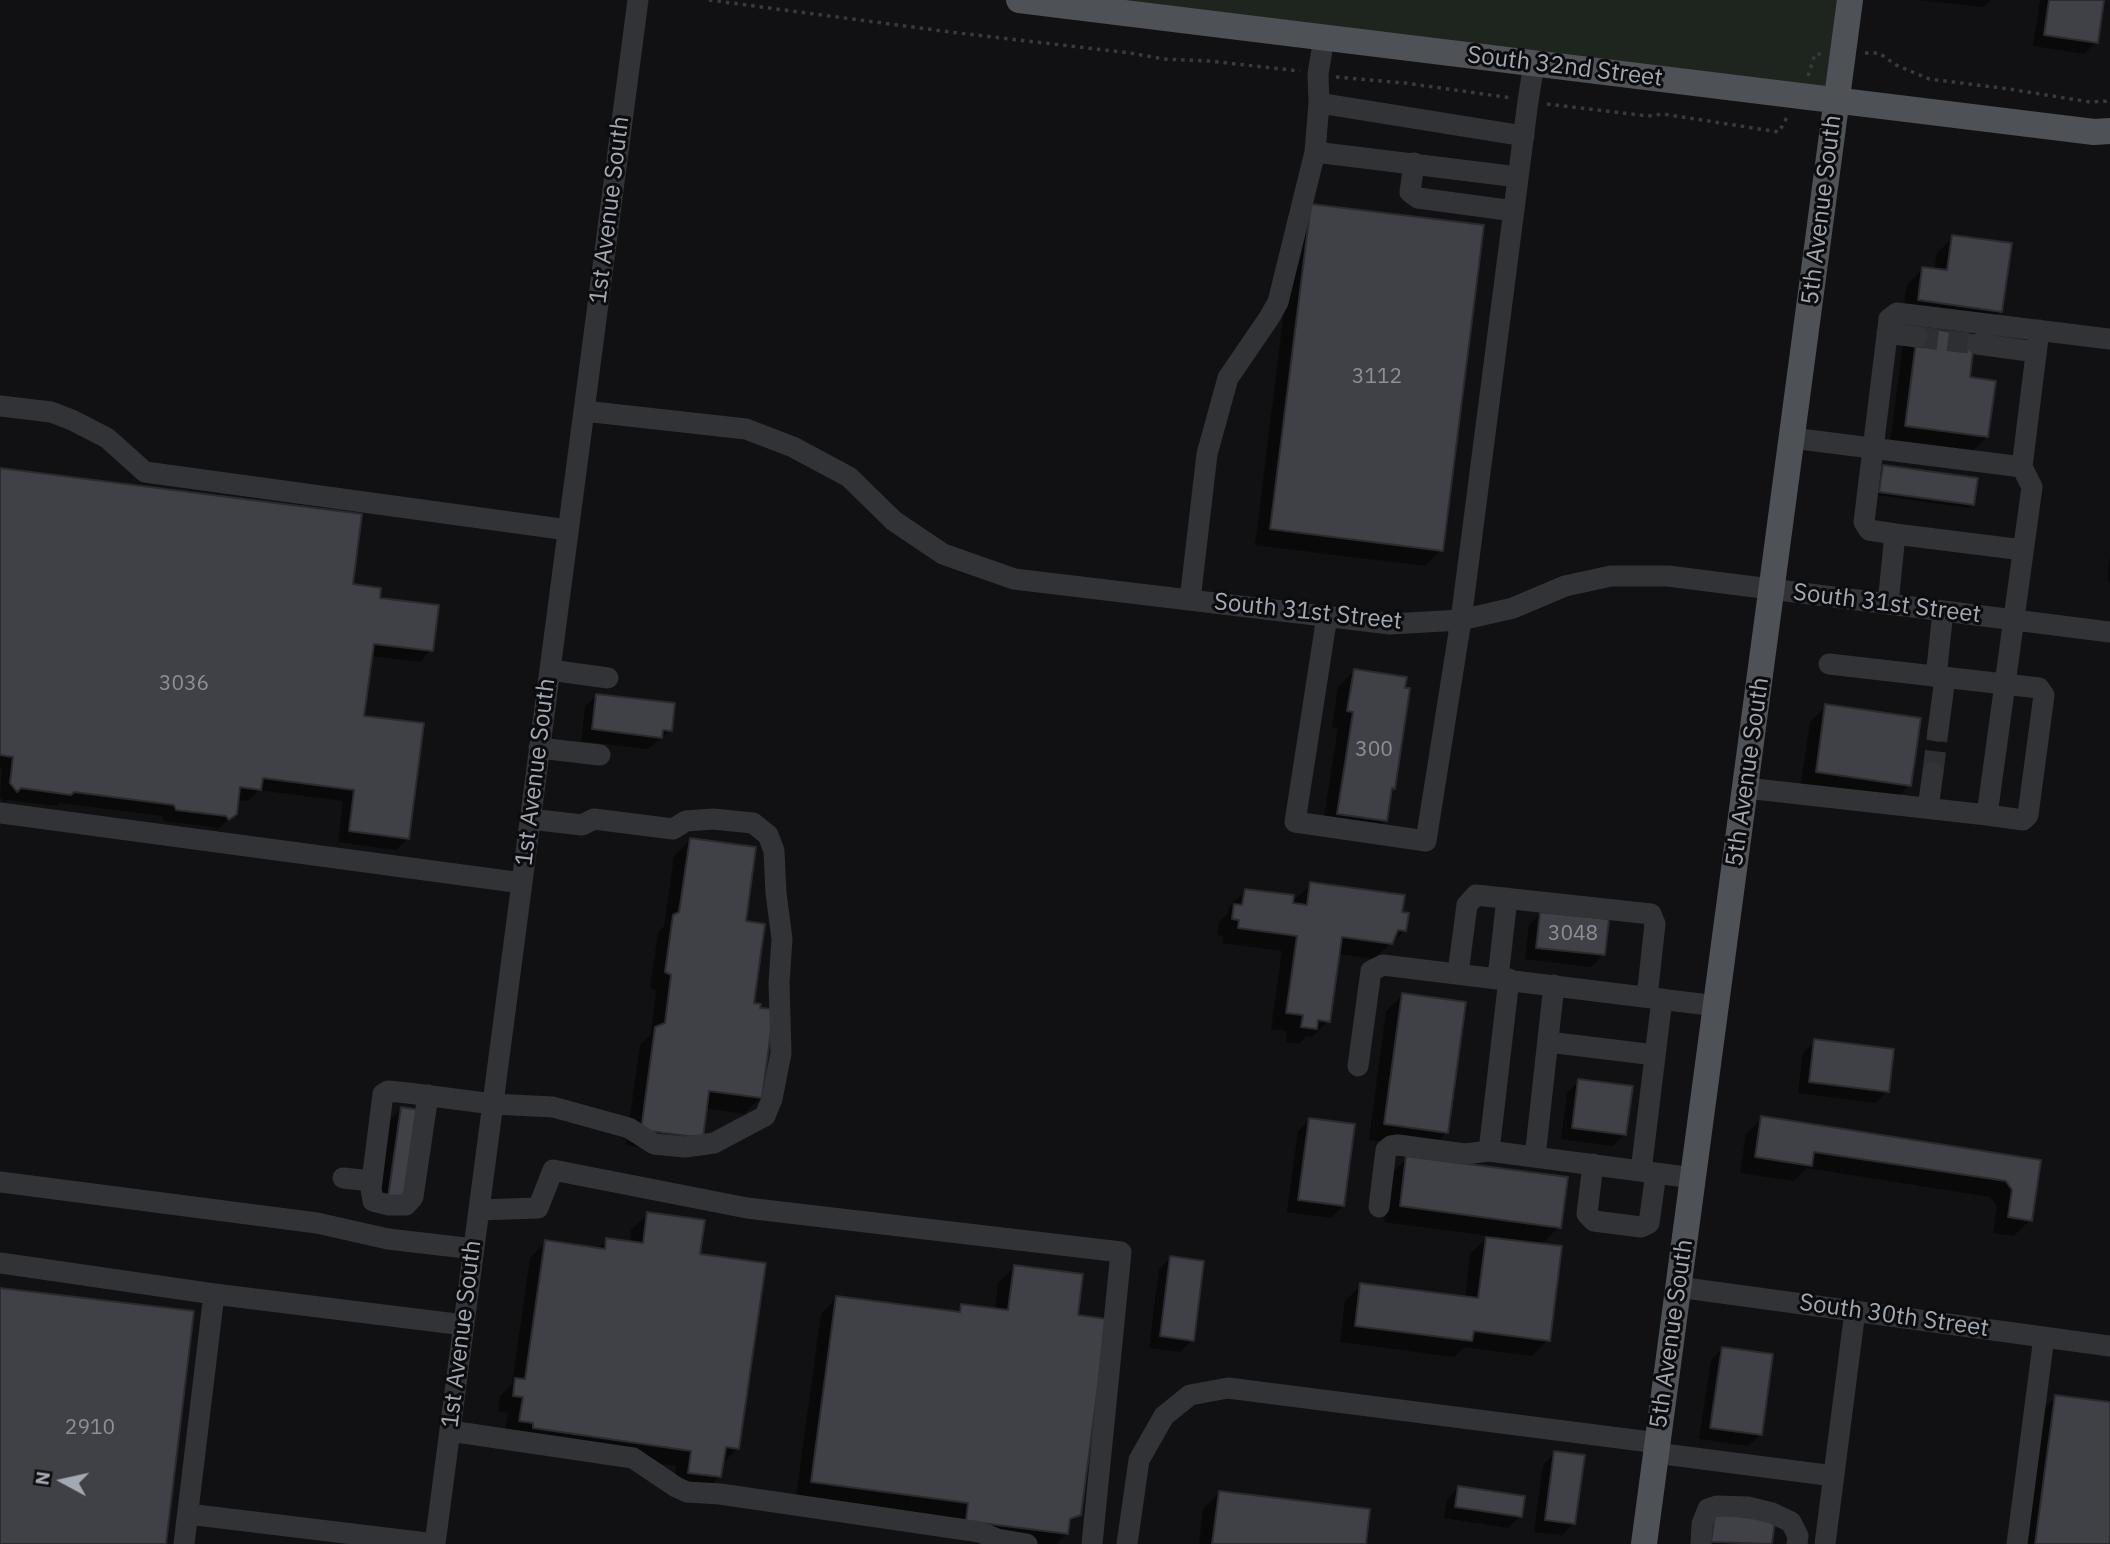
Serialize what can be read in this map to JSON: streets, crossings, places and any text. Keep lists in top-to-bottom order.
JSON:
{
  "streets": {
    "main road": ["South 32nd Street", "5th Avenue South"],
    "street": ["1st Avenue South", "South 31st Street", "South 30th Street"]
  },
  "crossings": [
    ["South 32nd Street", "5th Avenue South"],
    ["1st Avenue South", "South 31st Street"],
    ["5th Avenue South", "South 31st Street"],
    ["5th Avenue South", "South 30th Street"]
  ],
  "house_numbers": [
    "3112",
    "3036",
    "300",
    "3048",
    "2910"
  ],
  "north": "left"
}
